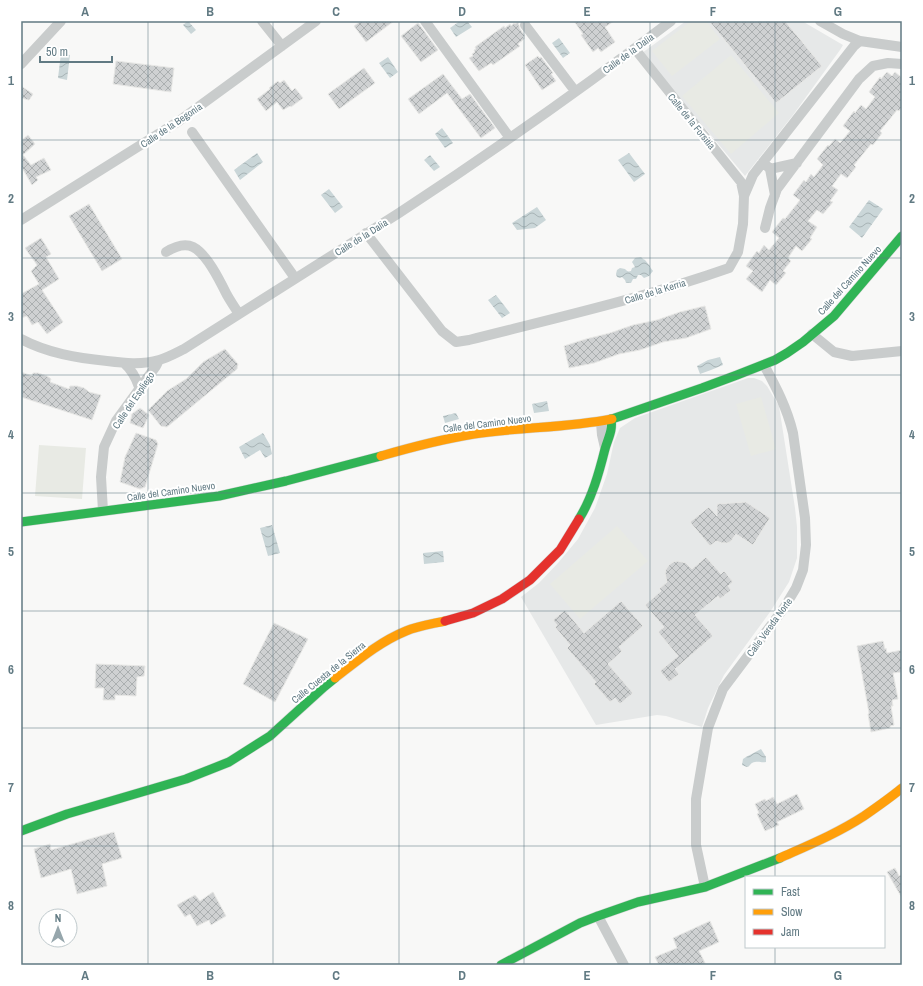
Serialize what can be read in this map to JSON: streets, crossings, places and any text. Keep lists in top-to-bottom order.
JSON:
{
  "streets": {
    "street": [
      "Calle de la Dalia",
      "Calle de la Forsitia",
      "Calle de la Begonia",
      "Calle del Camino Nuevo",
      "Calle de la Kerria",
      "Calle del Espliego",
      "Calle Vereda Norte",
      "Calle Cuesta de la Sierra"
    ]
  },
  "crossings": [
    ["Calle de la Dalia", "Calle de la Forsitia"],
    ["Calle de la Dalia", "Calle de la Kerria"],
    ["Calle de la Dalia", "Calle del Espliego"],
    ["Calle de la Forsitia", "Calle de la Kerria"],
    ["Calle del Camino Nuevo", "Calle del Espliego"],
    ["Calle del Camino Nuevo", "Calle Vereda Norte"],
    ["Calle del Camino Nuevo", "Calle Cuesta de la Sierra"]
  ],
  "legend": ["Fast", "Slow", "Jam"],
  "scale_bar": "50 m",
  "north": "top",
  "grid": {
    "columns": [
      "A",
      "B",
      "C",
      "D",
      "E",
      "F",
      "G"
    ],
    "rows": [
      "1",
      "2",
      "3",
      "4",
      "5",
      "6",
      "7",
      "8"
    ]
  }
}
